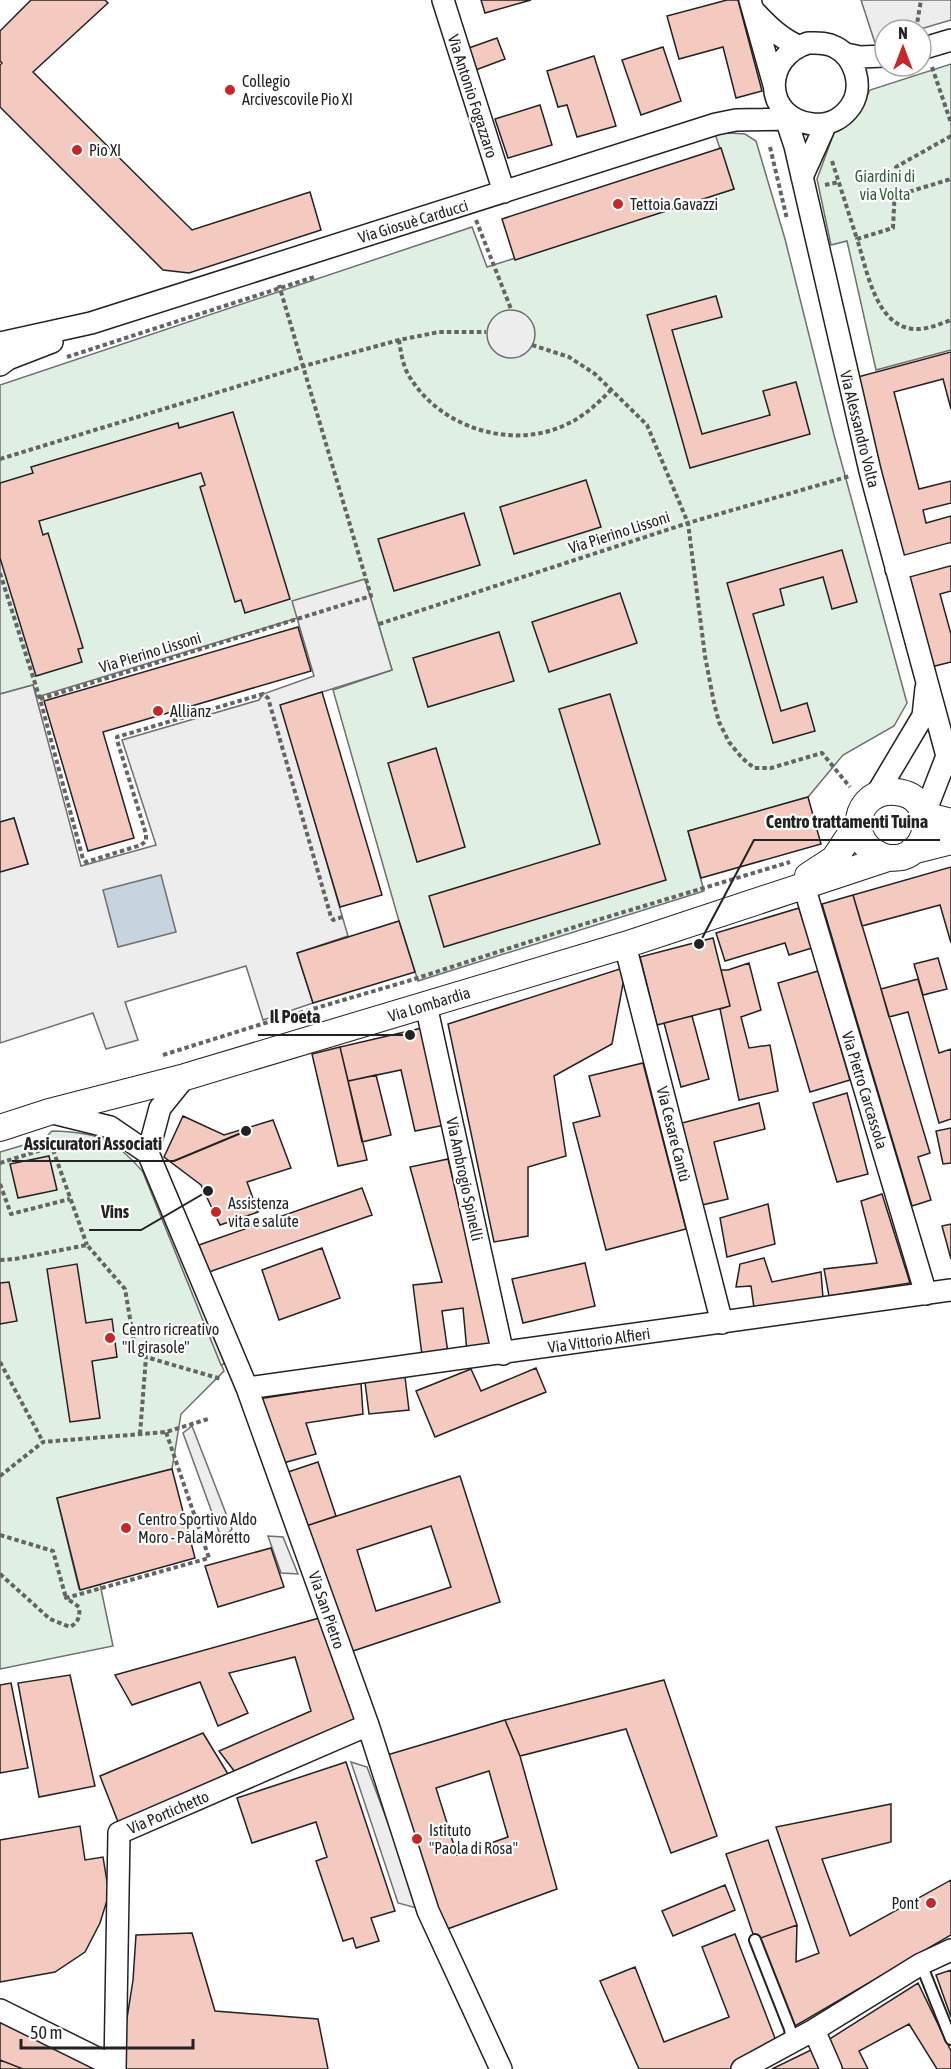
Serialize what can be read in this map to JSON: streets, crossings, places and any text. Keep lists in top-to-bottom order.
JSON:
{
  "streets": {
    "street": [
      "Via Antonio Fogazzaro",
      "Via Giosuè Carducci",
      "Via Alessandro Volta",
      "Via Lombardia",
      "Via Pietro Carcassola",
      "Via Cesare Cantù",
      "Via Ambrogio Spinelli",
      "Via Vittorio Alfieri",
      "Via San Pietro",
      "Via Portichetto"
    ],
    "path": ["Via Pierino Lissoni"]
  },
  "crossings": [
    ["Via Antonio Fogazzaro", "Via Giosuè Carducci"],
    ["Via Giosuè Carducci", "Via Alessandro Volta"],
    ["Via Alessandro Volta", "Via Pierino Lissoni"],
    ["Via Alessandro Volta", "Via Lombardia"],
    ["Via Lombardia", "Via Pietro Carcassola"],
    ["Via Lombardia", "Via Cesare Cantù"],
    ["Via Lombardia", "Via Ambrogio Spinelli"],
    ["Via Pietro Carcassola", "Via Vittorio Alfieri"],
    ["Via Cesare Cantù", "Via Vittorio Alfieri"],
    ["Via Ambrogio Spinelli", "Via Vittorio Alfieri"],
    ["Via Vittorio Alfieri", "Via San Pietro"],
    ["Via San Pietro", "Via Portichetto"]
  ],
  "parks": ["Giardini di via Volta"],
  "places": [
    "Collegio Arcivescovile Pio XI",
    "Pio XI",
    "Tettoia Gavazzi",
    "Allianz",
    "Centro trattamenti Tuina",
    "Il Poeta",
    "Assicuratori Associati",
    "Vins",
    "Assistenza vita e salute",
    "Centro ricreativo \"Il girasole\"",
    "Centro Sportivo Aldo Moro - PalaMoretto",
    "Istituto \"Paola di Rosa\"",
    "Pont"
  ],
  "scale_bar": "50 m",
  "north": "top"
}
